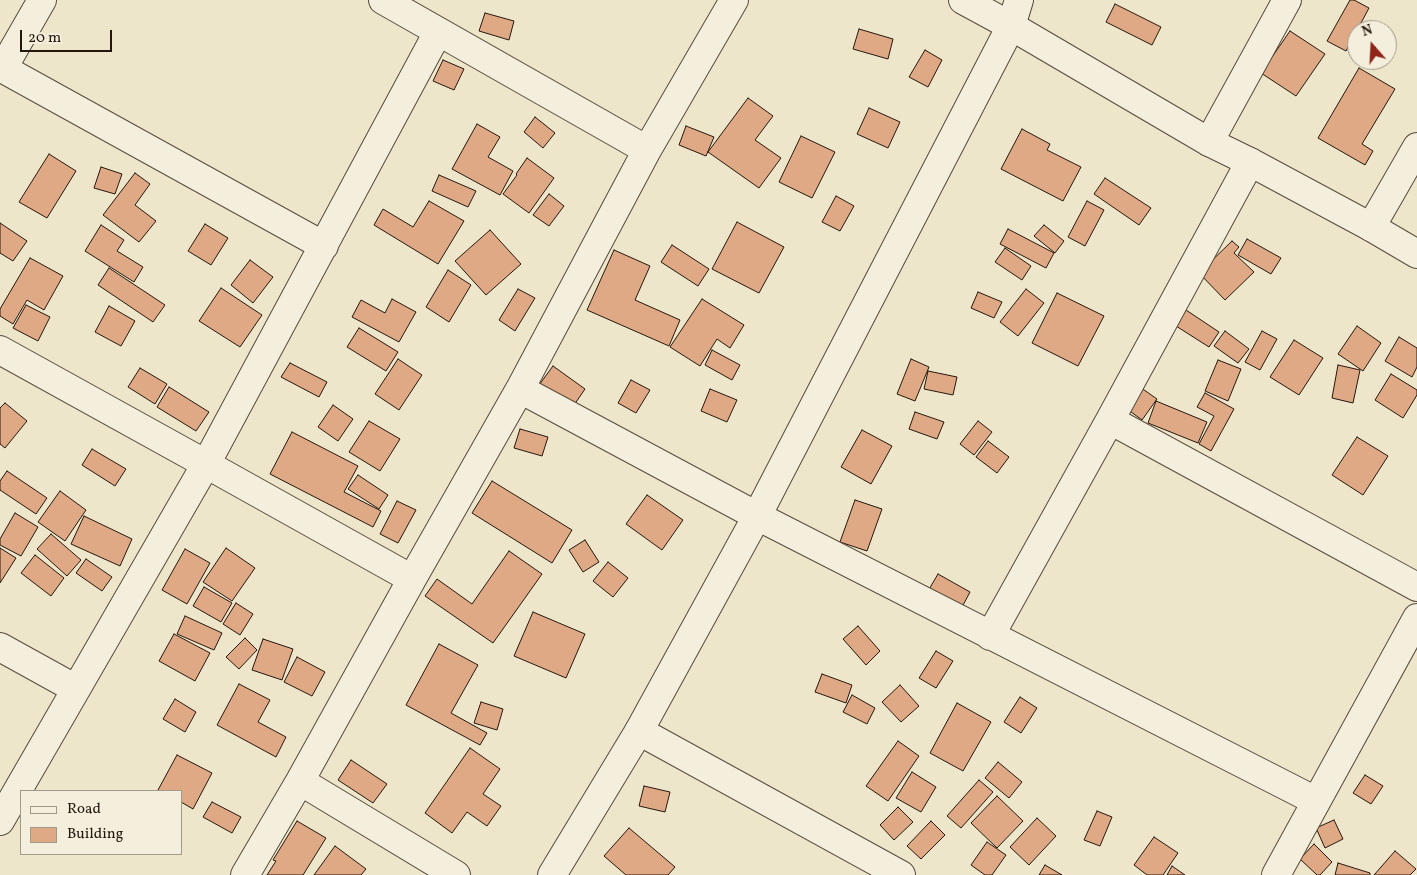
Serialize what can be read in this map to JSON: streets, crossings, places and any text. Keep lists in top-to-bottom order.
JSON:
{
  "legend": ["Road", "Building"],
  "scale_bar": "20 m",
  "north": "top"
}
